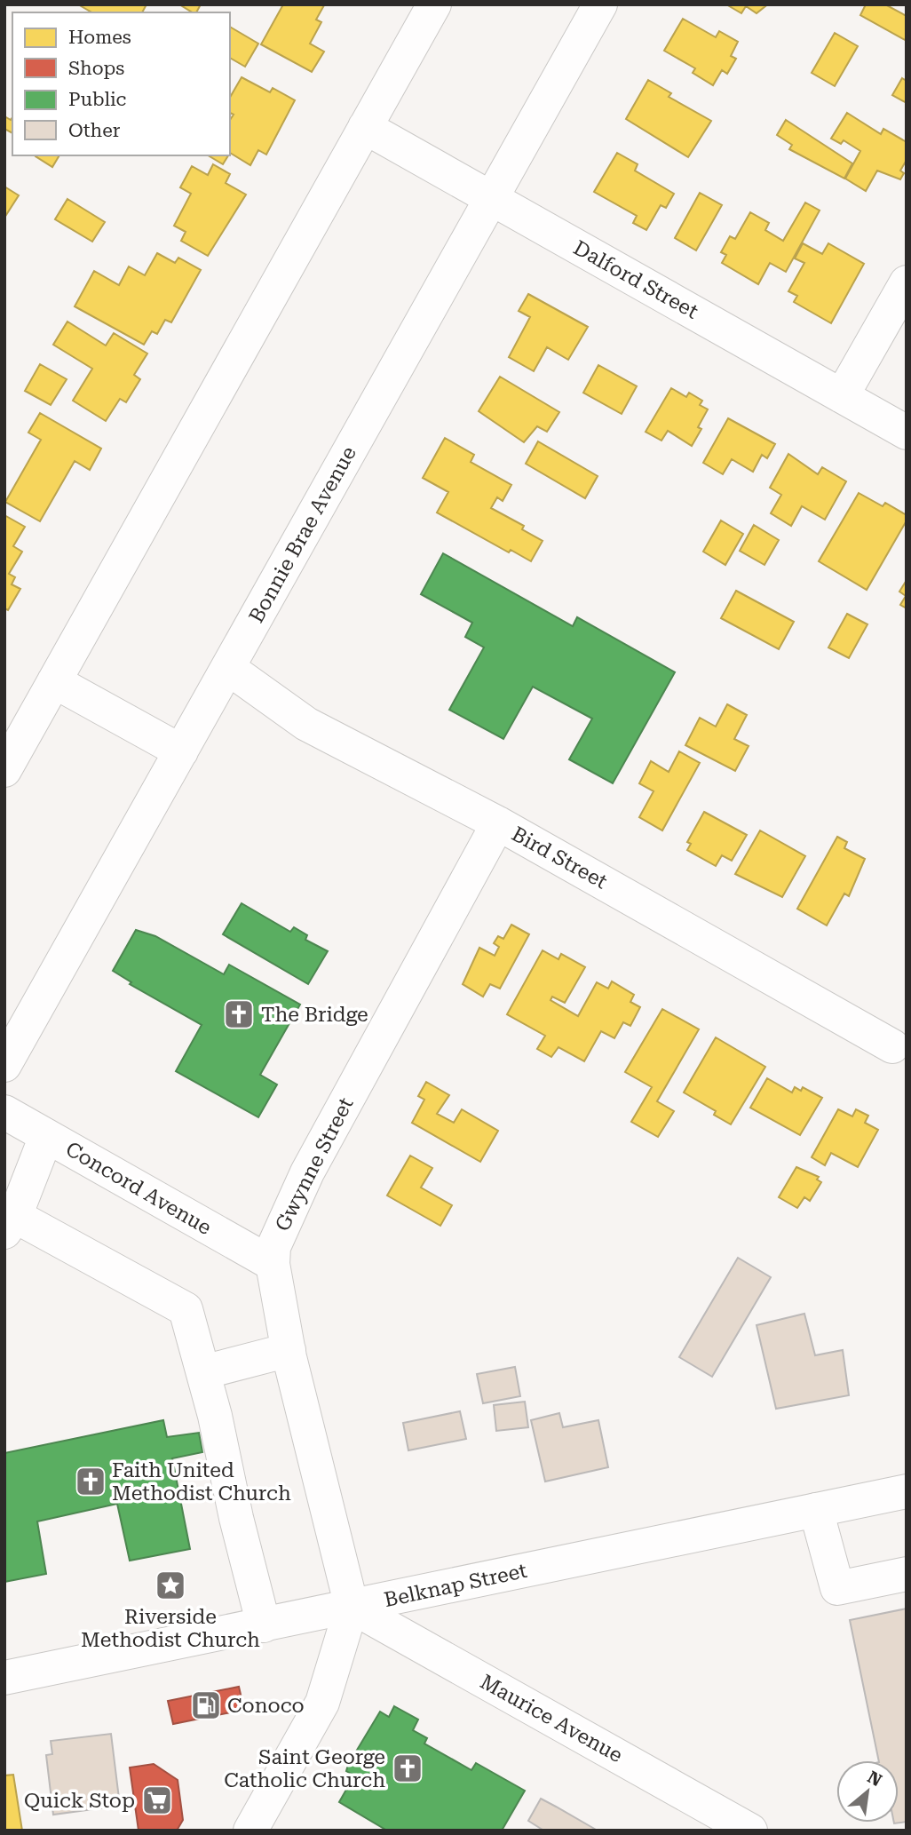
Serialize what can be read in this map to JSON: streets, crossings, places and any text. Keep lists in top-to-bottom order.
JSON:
{
  "streets": {
    "street": [
      "Dalford Street",
      "Bonnie Brae Avenue",
      "Bird Street",
      "Gwynne Street",
      "Concord Avenue",
      "Belknap Street",
      "Maurice Avenue"
    ]
  },
  "crossings": [
    ["Dalford Street", "Bonnie Brae Avenue"],
    ["Bonnie Brae Avenue", "Bird Street"],
    ["Bird Street", "Gwynne Street"],
    ["Gwynne Street", "Concord Avenue"],
    ["Gwynne Street", "Belknap Street"],
    ["Gwynne Street", "Maurice Avenue"],
    ["Belknap Street", "Maurice Avenue"]
  ],
  "places": {
    "church": ["The Bridge", "Faith United Methodist Church", "Saint George Catholic Church"],
    "place": ["Riverside Methodist Church"],
    "fuel station": ["Conoco"],
    "supermarket": ["Quick Stop"]
  },
  "legend": [
    "Homes",
    "Shops",
    "Public",
    "Other"
  ],
  "north": "top right"
}
